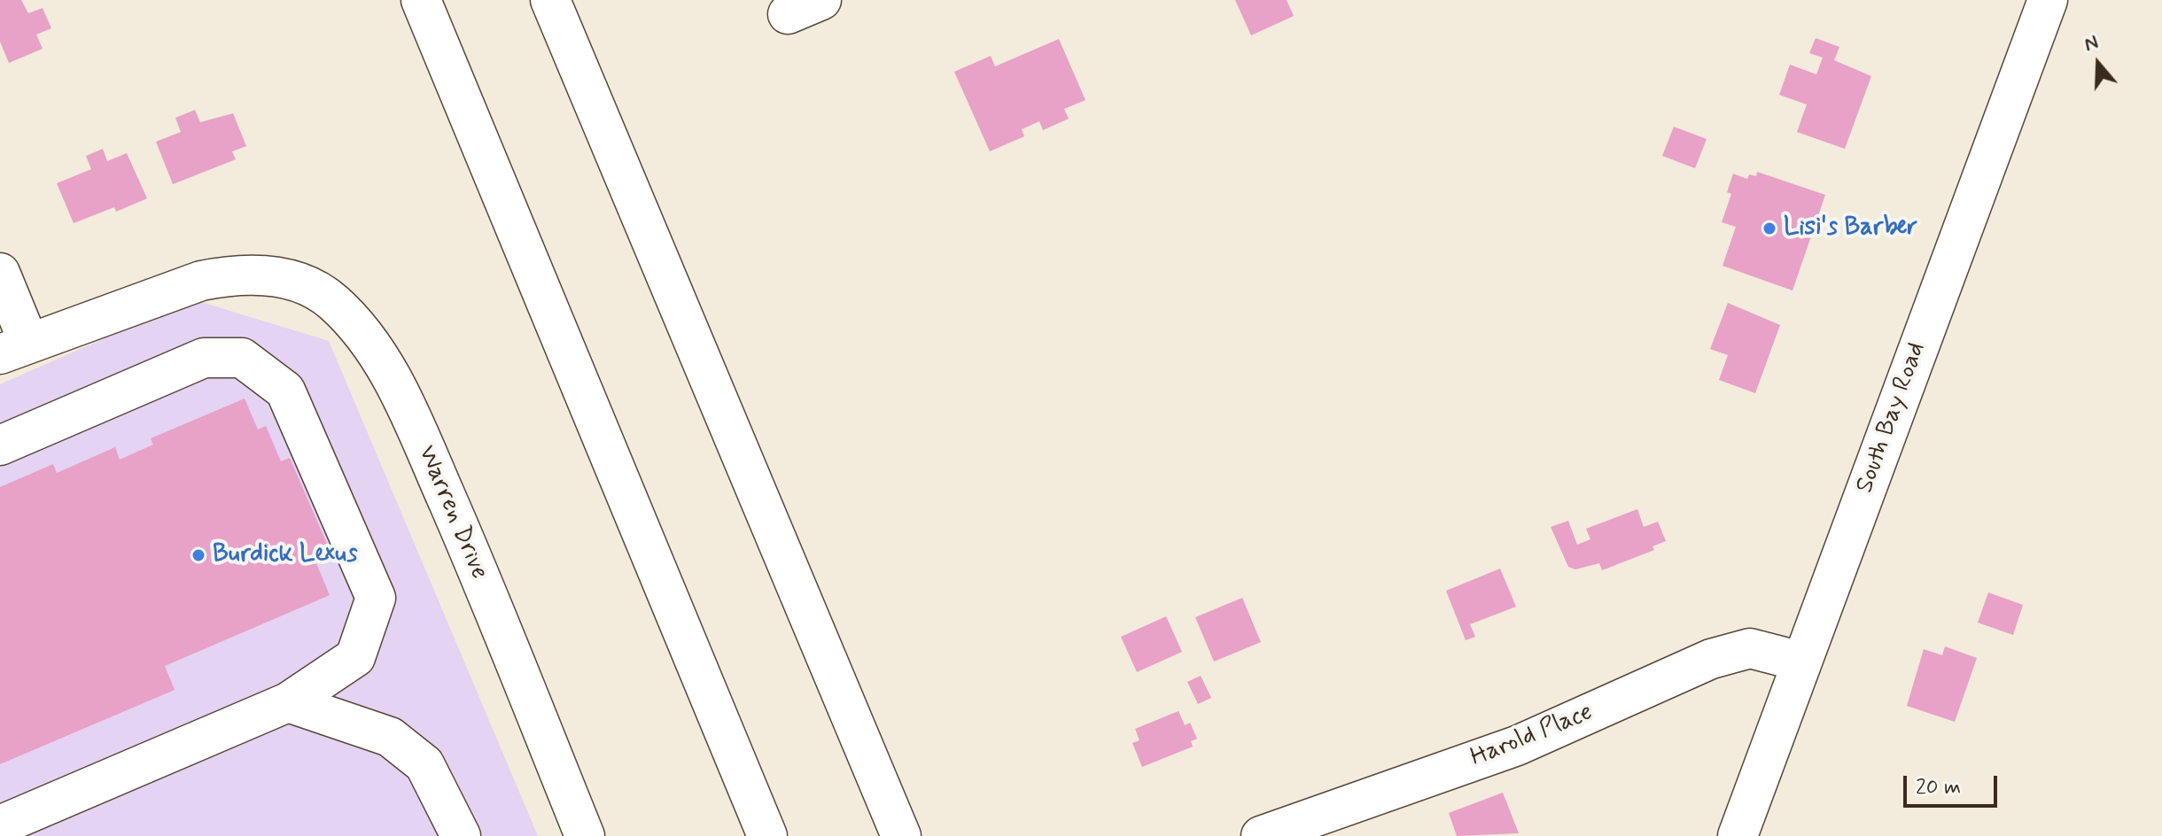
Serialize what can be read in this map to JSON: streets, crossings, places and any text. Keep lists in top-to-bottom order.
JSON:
{
  "streets": {
    "main road": ["South Bay Road", "Warren Drive", "Harold Place"]
  },
  "crossings": [
    ["South Bay Road", "Harold Place"]
  ],
  "places": ["Lisi's Barber", "Burdick Lexus"],
  "scale_bar": "20 m",
  "north": "top"
}
